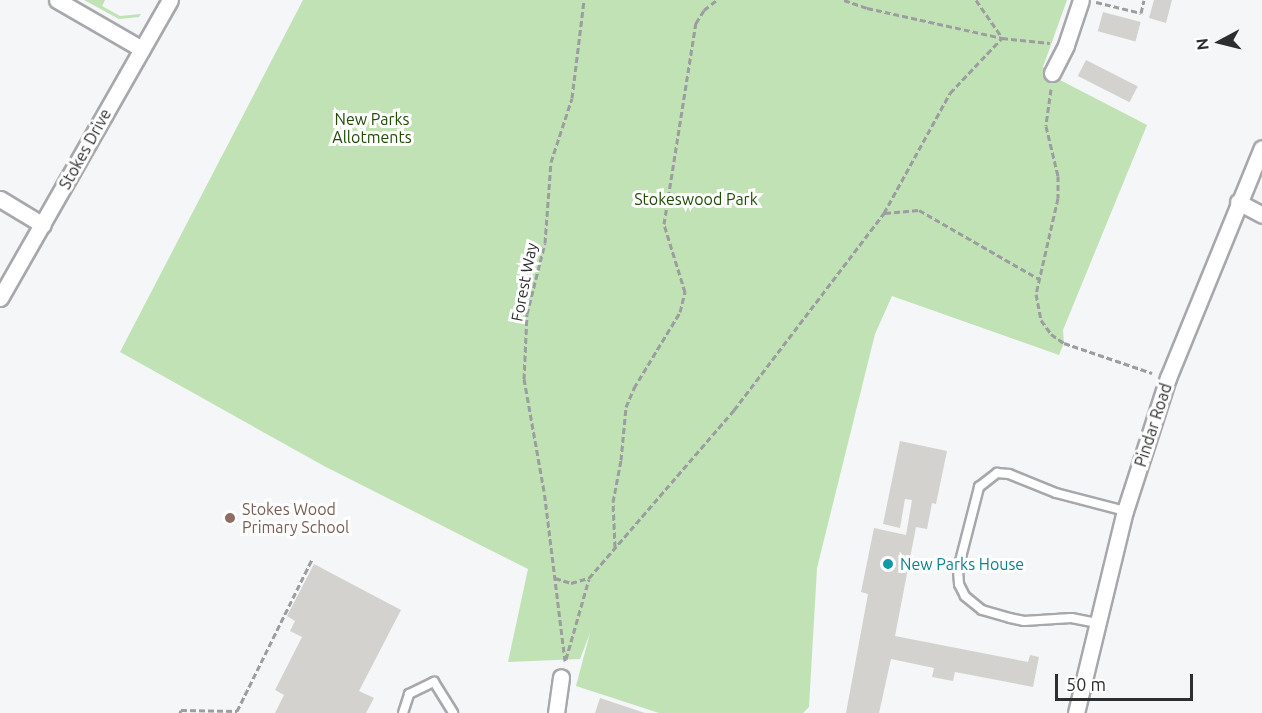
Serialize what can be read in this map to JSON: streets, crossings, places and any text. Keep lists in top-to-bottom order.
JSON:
{
  "streets": {
    "street": ["Stokes Drive", "Pindar Road"],
    "path": ["Forest Way"]
  },
  "parks": ["New Parks Allotments", "Stokeswood Park"],
  "places": ["Stokes Wood Primary School", "New Parks House"],
  "scale_bar": "50 m",
  "north": "left"
}
